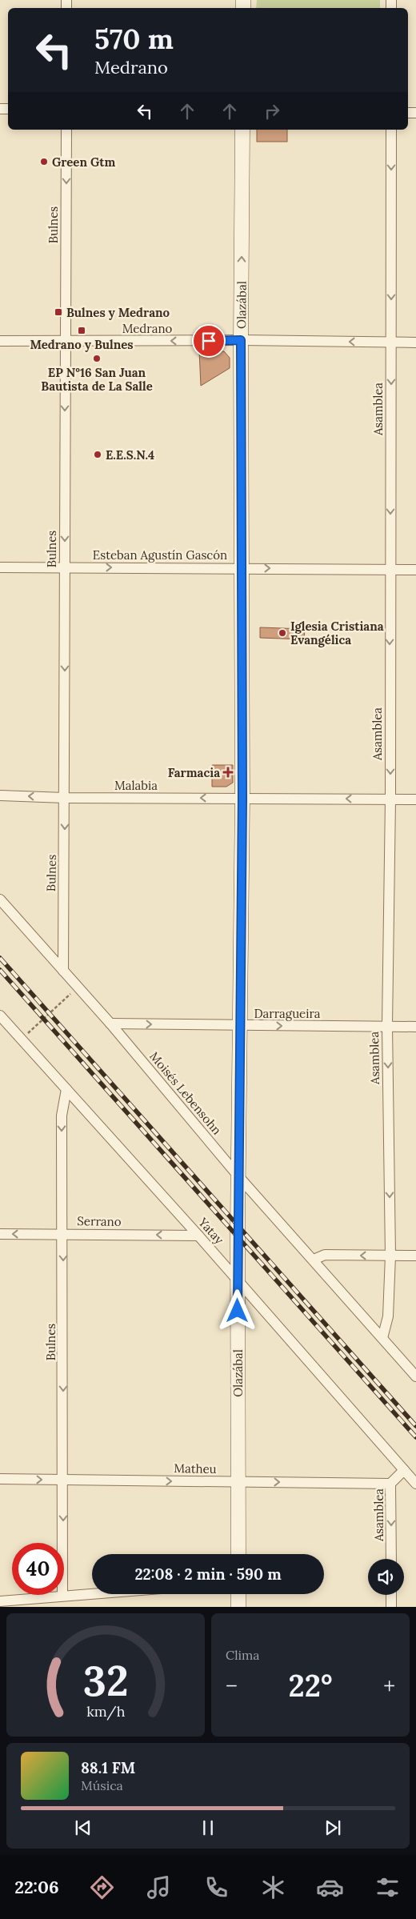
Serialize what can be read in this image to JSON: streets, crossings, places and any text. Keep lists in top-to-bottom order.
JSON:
{
  "streets": {
    "street": [
      "Bulnes",
      "Olazábal",
      "Medrano",
      "Asamblea",
      "Esteban Agustín Gascón",
      "Malabia",
      "Darragueira",
      "Moisés Lebensohn",
      "Serrano",
      "Yatay",
      "Matheu"
    ]
  },
  "crossings": [
    ["Bulnes", "Medrano"],
    ["Bulnes", "Esteban Agustín Gascón"],
    ["Bulnes", "Malabia"],
    ["Bulnes", "Moisés Lebensohn"],
    ["Bulnes", "Serrano"],
    ["Bulnes", "Yatay"],
    ["Bulnes", "Matheu"],
    ["Olazábal", "Medrano"],
    ["Olazábal", "Esteban Agustín Gascón"],
    ["Olazábal", "Malabia"],
    ["Olazábal", "Darragueira"],
    ["Olazábal", "Moisés Lebensohn"],
    ["Olazábal", "Yatay"],
    ["Olazábal", "Matheu"],
    ["Medrano", "Asamblea"],
    ["Asamblea", "Esteban Agustín Gascón"],
    ["Asamblea", "Malabia"],
    ["Asamblea", "Darragueira"],
    ["Asamblea", "Moisés Lebensohn"],
    ["Asamblea", "Yatay"],
    ["Asamblea", "Matheu"],
    ["Darragueira", "Moisés Lebensohn"],
    ["Serrano", "Yatay"]
  ],
  "one_way": [
    "Bulnes",
    "Medrano",
    "Asamblea",
    "Esteban Agustín Gascón",
    "Malabia",
    "Darragueira",
    "Serrano",
    "Matheu"
  ],
  "places": {
    "other": [
      "Green Gtm",
      "EP Nº16 San Juan Bautista de La Salle",
      "E.E.S.N.4",
      "Iglesia Cristiana Evangélica"
    ],
    "transit": ["Bulnes y Medrano", "Medrano y Bulnes"],
    "health": ["Farmacia"]
  },
  "page": {
    "turn": ["570 m", "Medrano"],
    "limit": "40",
    "trip": "22:08 · 2 min · 590 m",
    "tile": "Clima",
    "heat": ["−", "22°", "+"],
    "song": ["88.1 FM", "Música"],
    "tabs": "22:06",
    "gauge": ["32", "km/h"]
  }
}
